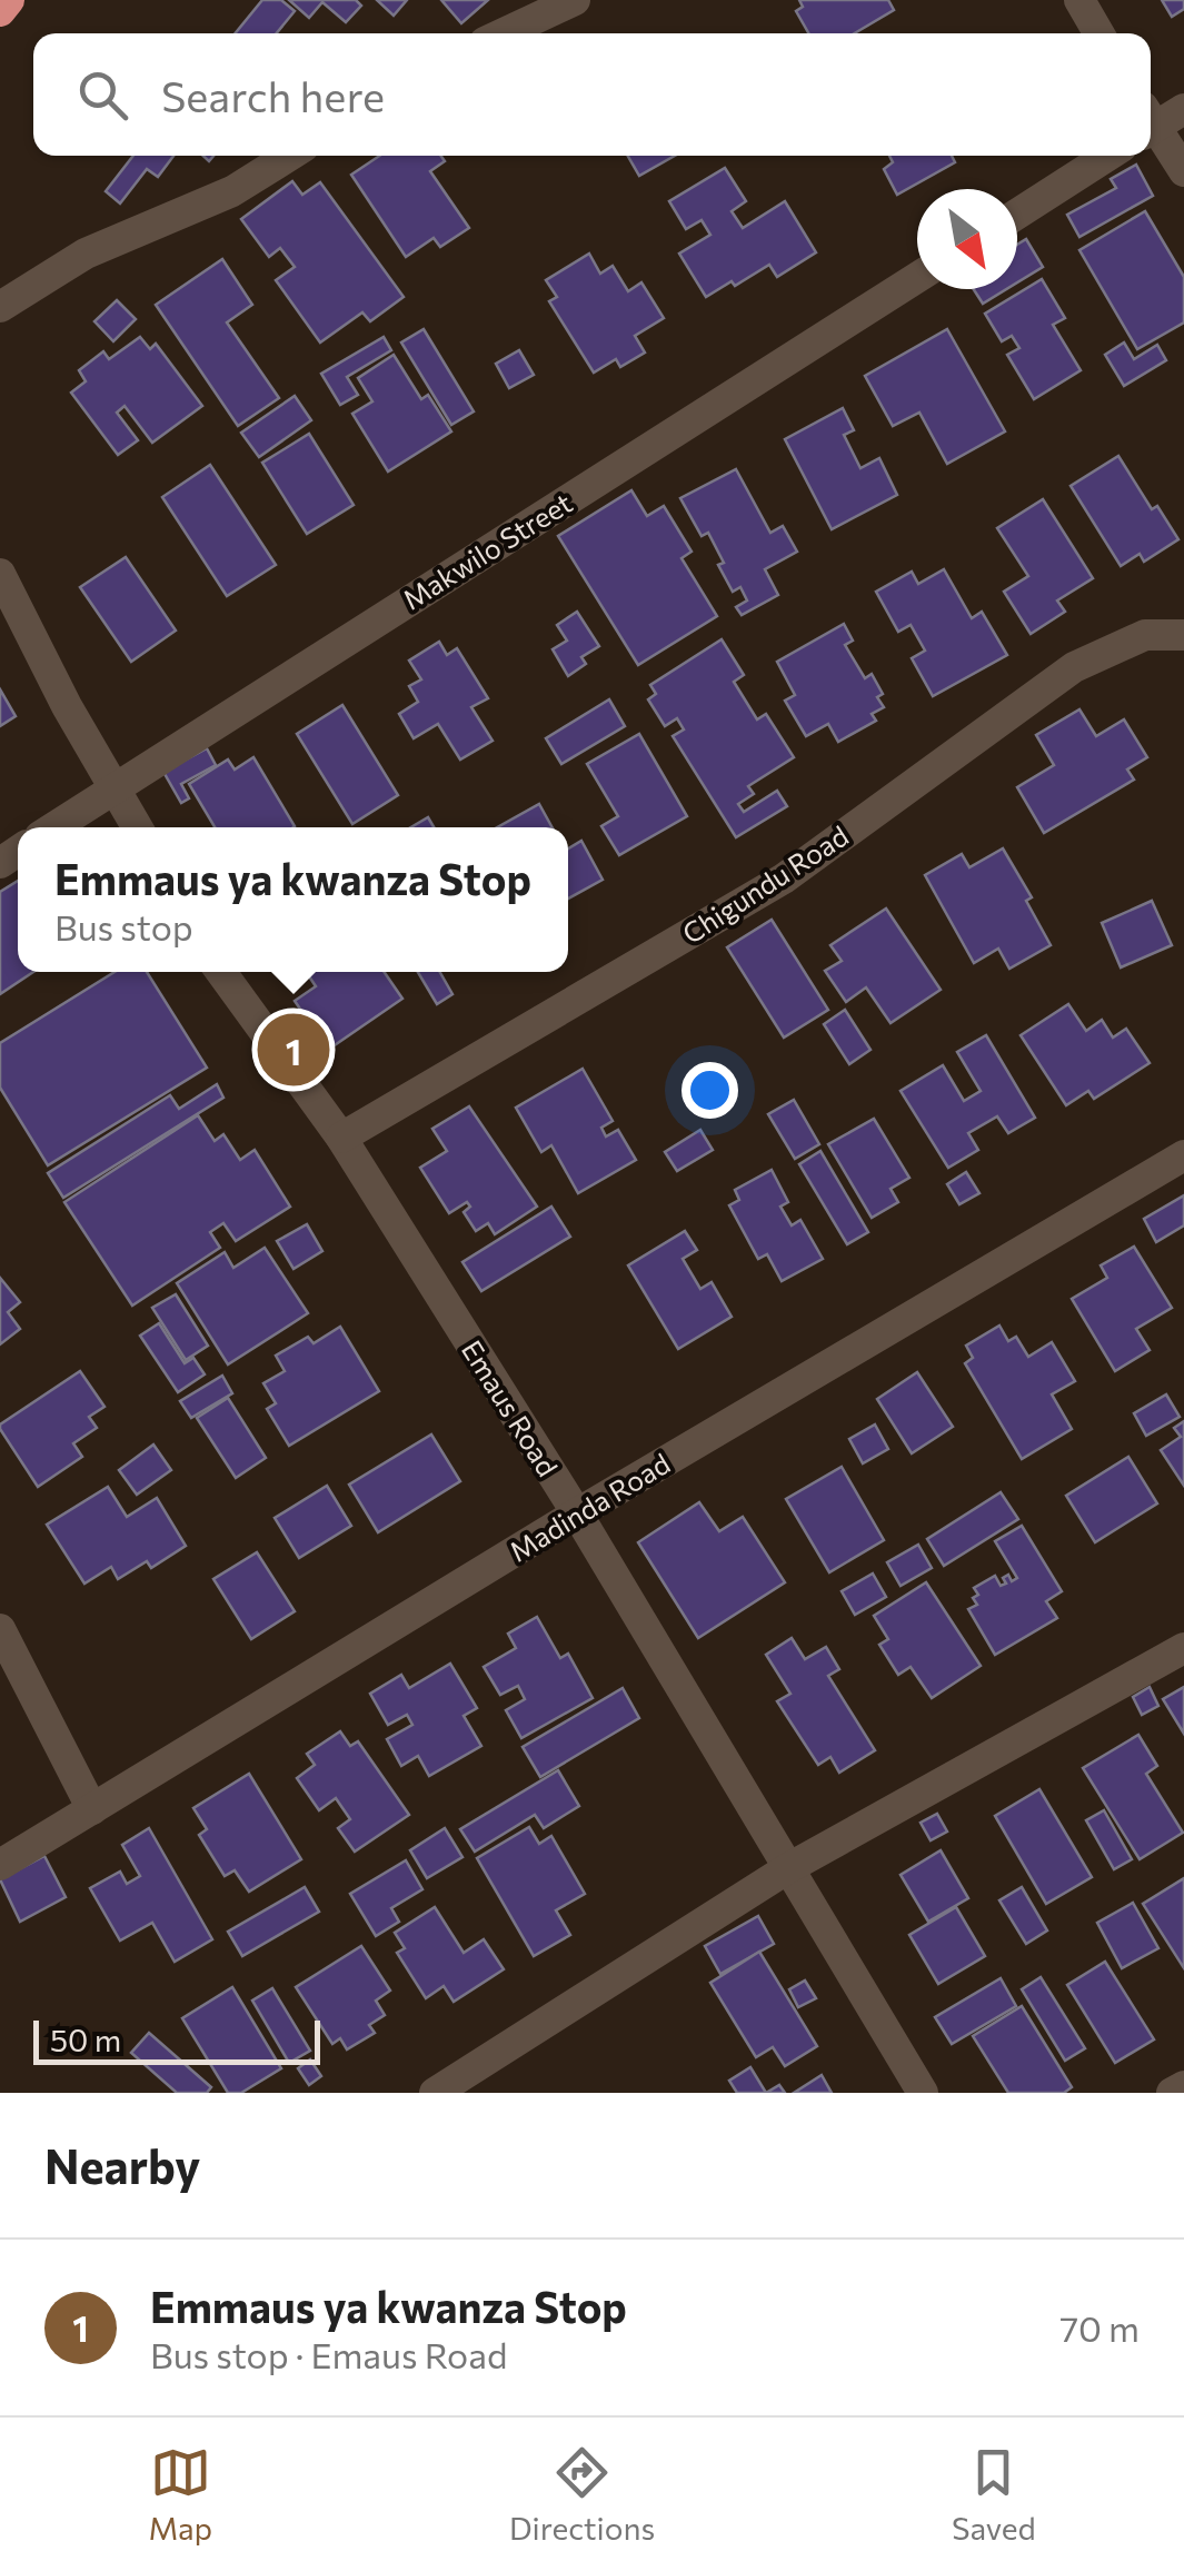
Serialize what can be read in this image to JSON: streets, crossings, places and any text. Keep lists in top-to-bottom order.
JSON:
{
  "streets": {
    "street": [
      "Makwilo Street",
      "Chigundu Road",
      "Emaus Road",
      "Madinda Road"
    ]
  },
  "crossings": [
    ["Chigundu Road", "Emaus Road"],
    ["Emaus Road", "Madinda Road"]
  ],
  "scale_bar": "50 m",
  "north": "bottom right",
  "page": {
    "search": "Search here",
    "popup": ["Emmaus ya kwanza Stop", "Bus stop"],
    "pins": "1",
    "scale": "50 m",
    "heading": "Nearby",
    "list": [
      {
        "mark": "1",
        "name": "Emmaus ya kwanza Stop",
        "note": "Bus stop · Emaus Road",
        "value": "70 m"
      }
    ],
    "nav": ["Map", "Directions", "Saved"]
  }
}
